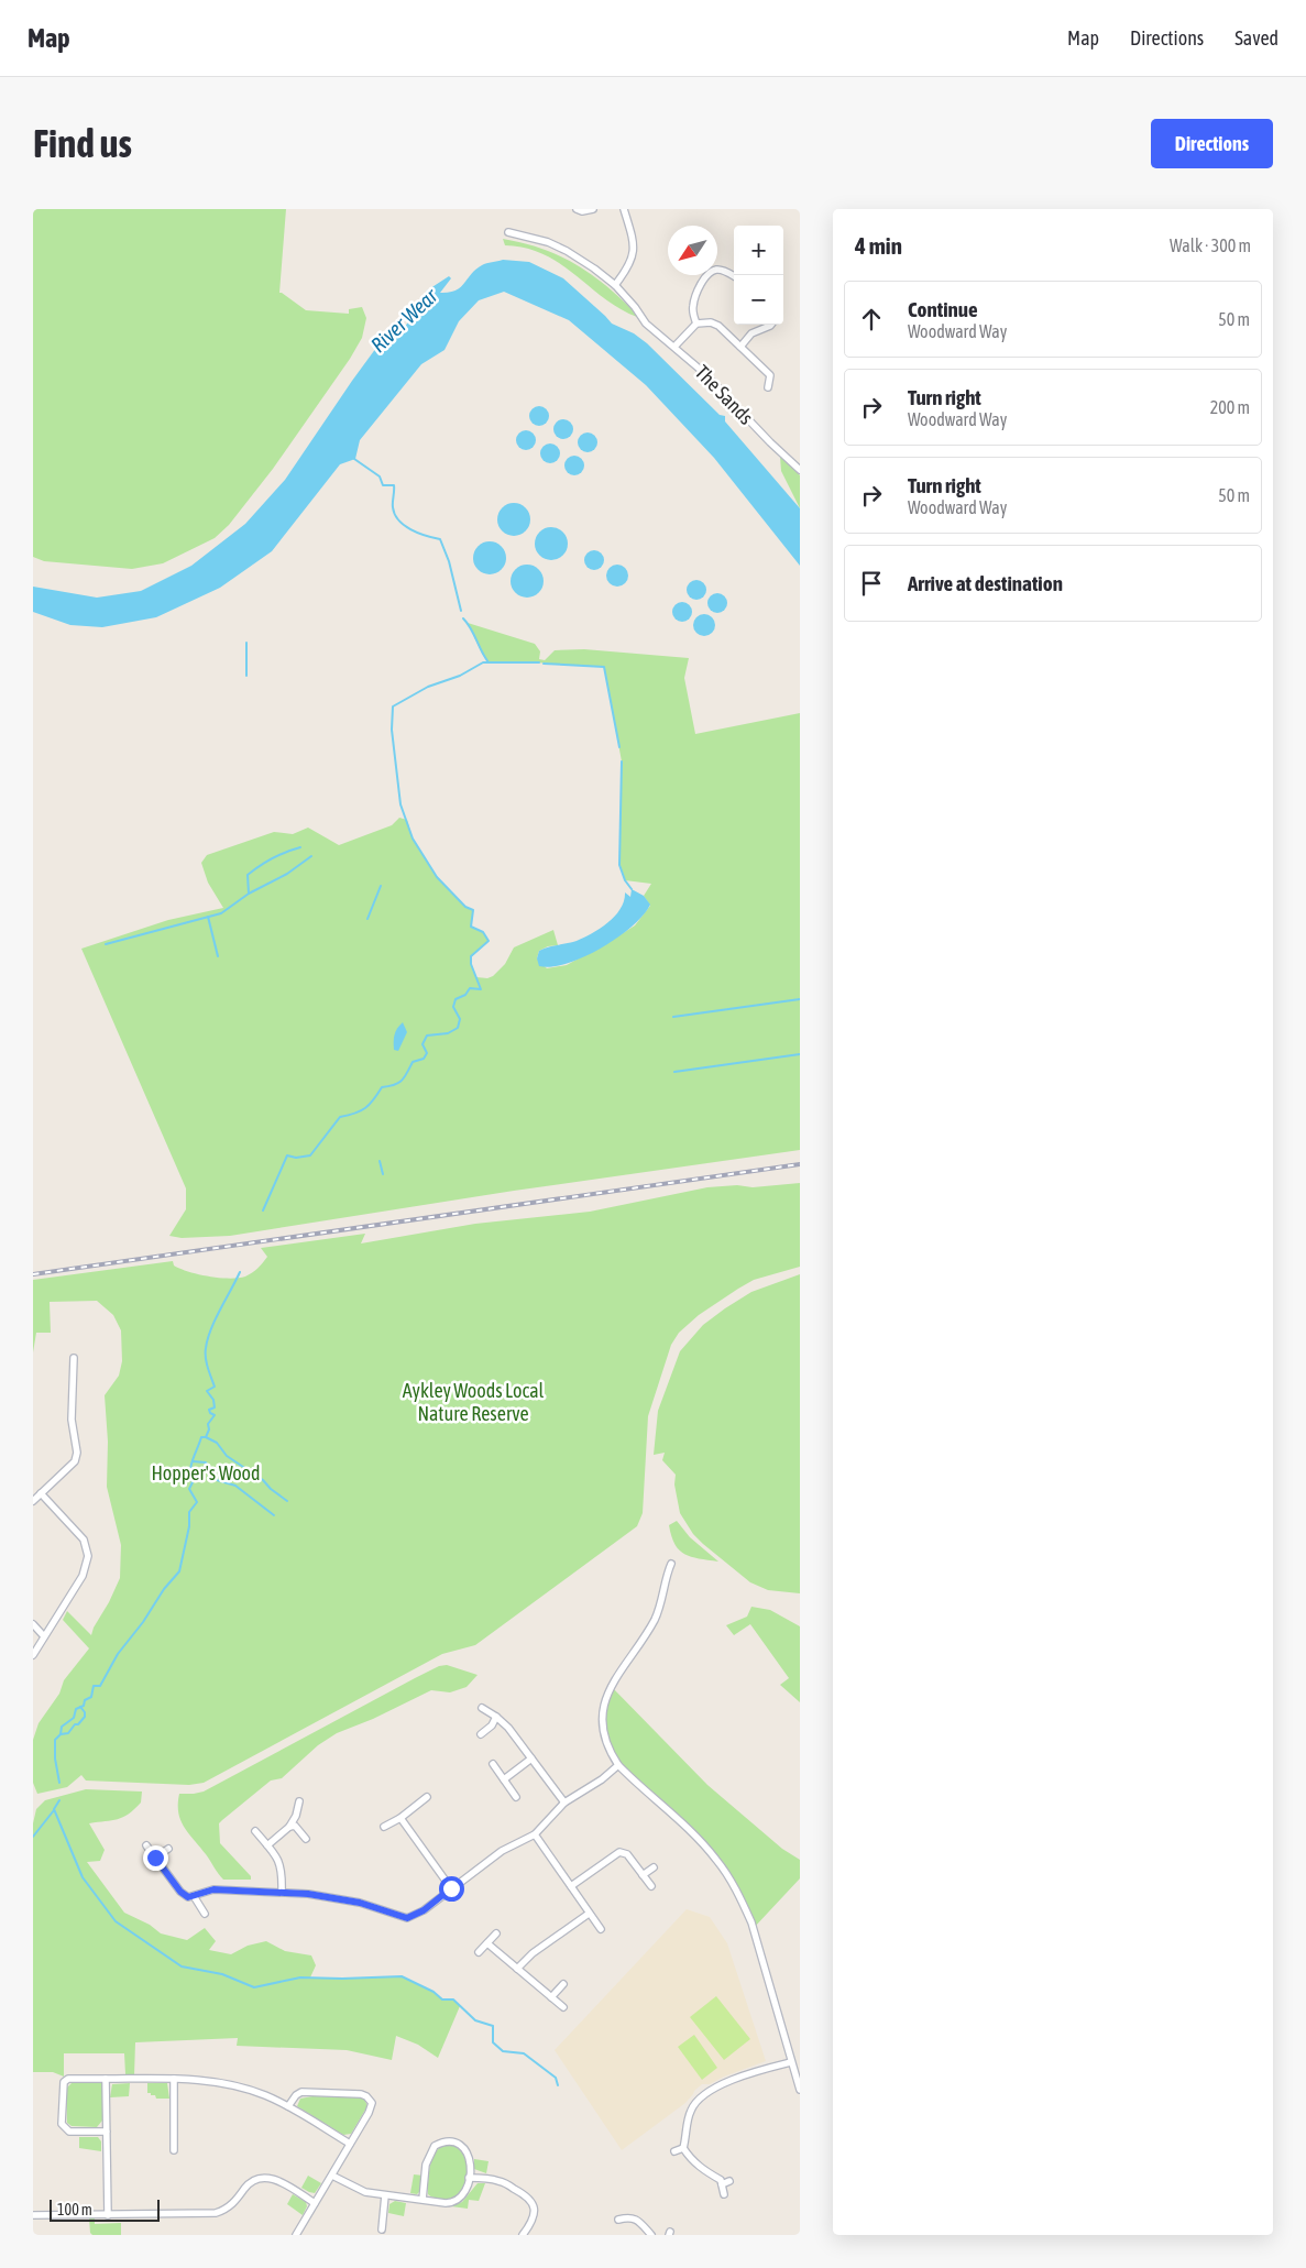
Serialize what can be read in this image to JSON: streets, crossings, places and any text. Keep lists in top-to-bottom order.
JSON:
{
  "streets": {
    "street": ["The Sands"]
  },
  "water": ["River Wear"],
  "parks": ["Aykley Woods Local Nature Reserve", "Hopper's Wood"],
  "scale_bar": "100 m",
  "north": "bottom left",
  "page": {
    "header": "Map",
    "nav": ["Map", "Directions", "Saved"],
    "buttons": "Directions",
    "title": "Find us",
    "heading": ["4 min", "Walk · 300 m"],
    "map_buttons": ["+", "−"],
    "list": [
      ["Continue", "Woodward Way", "50 m"],
      ["Turn right", "Woodward Way", "200 m"],
      ["Turn right", "Woodward Way", "50 m"],
      "Arrive at destination"
    ],
    "scale": "100 m"
  }
}
